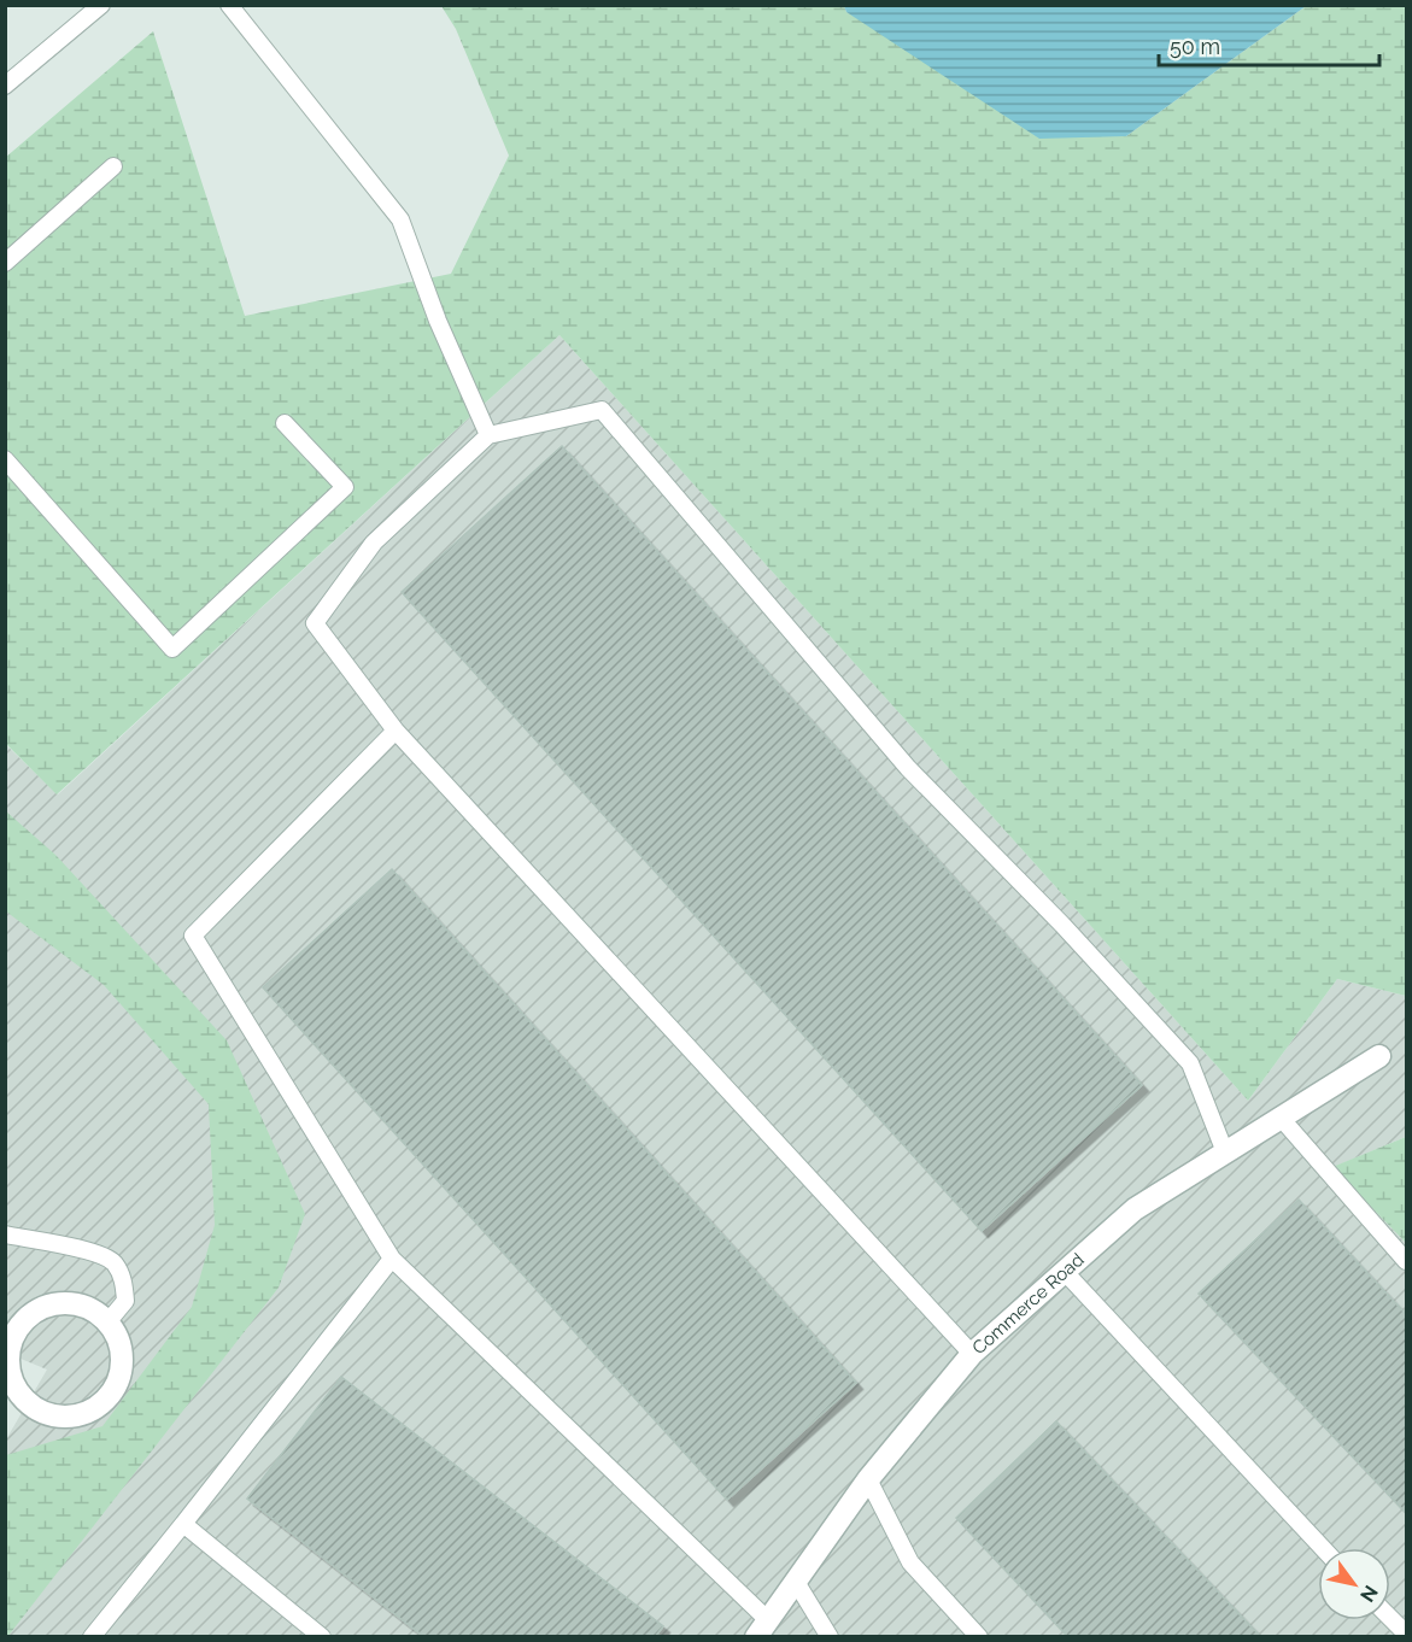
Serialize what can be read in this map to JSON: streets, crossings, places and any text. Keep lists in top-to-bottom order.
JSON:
{
  "streets": {
    "street": ["Commerce Road"]
  },
  "scale_bar": "50 m",
  "north": "bottom right"
}
